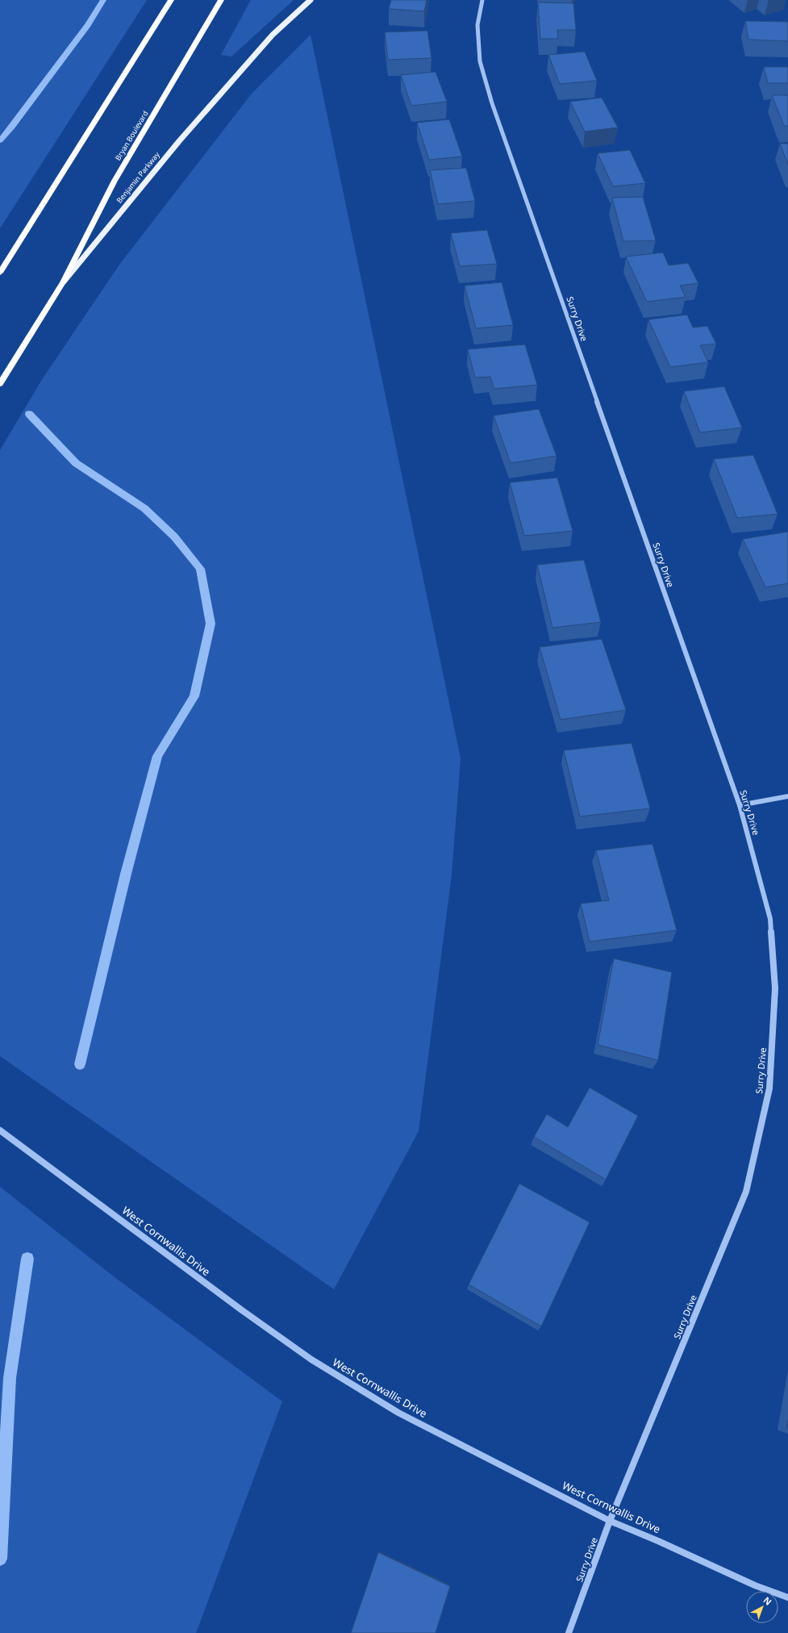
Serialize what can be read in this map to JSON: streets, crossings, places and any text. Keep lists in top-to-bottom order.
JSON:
{
  "streets": {
    "highway": ["Bryan Boulevard", "Benjamin Parkway"],
    "street": ["Surry Drive", "West Cornwallis Drive"]
  },
  "crossings": [
    ["Bryan Boulevard", "Benjamin Parkway"],
    ["Surry Drive", "West Cornwallis Drive"]
  ],
  "north": "top right"
}
